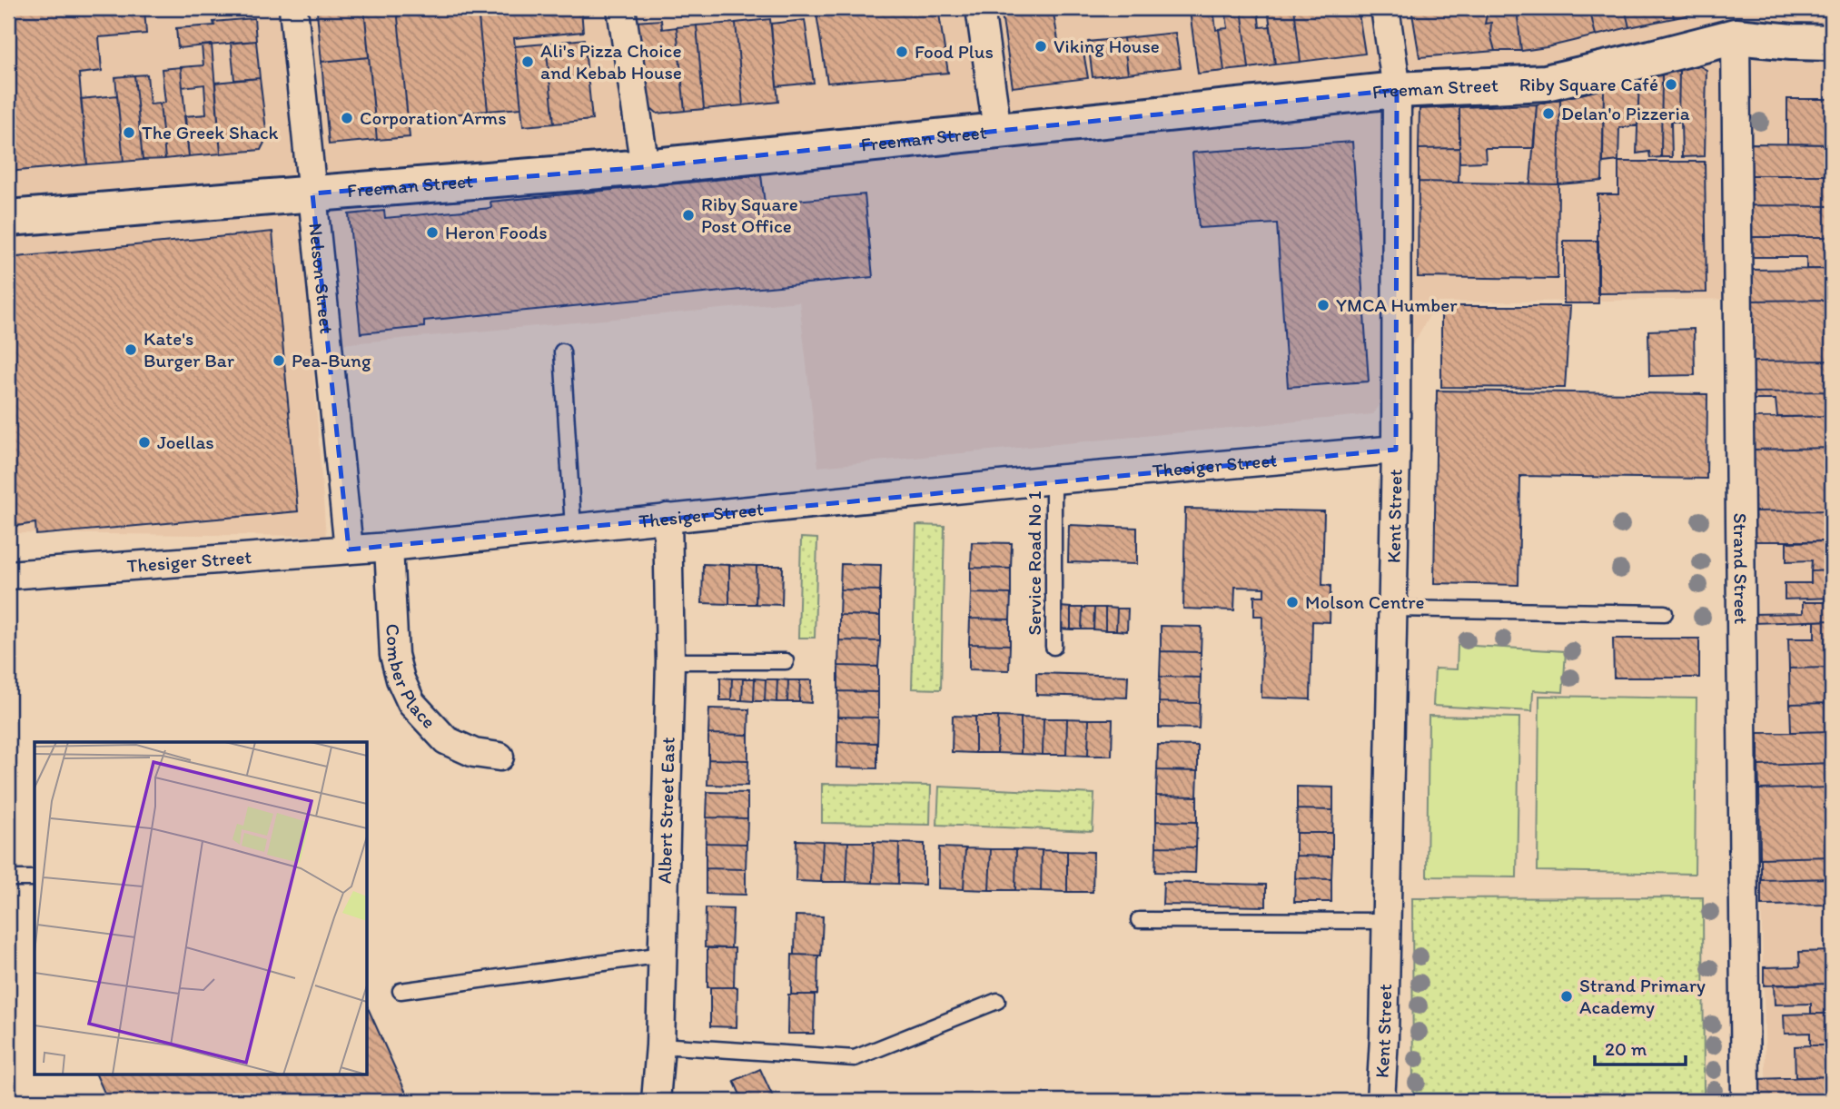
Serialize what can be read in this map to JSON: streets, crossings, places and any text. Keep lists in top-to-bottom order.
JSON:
{
  "streets": {
    "main road": ["Freeman Street"],
    "street": [
      "Nelson Street",
      "Thesiger Street",
      "Kent Street",
      "Strand Street",
      "Comber Place",
      "Albert Street East"
    ],
    "lane": ["Service Road No 1"]
  },
  "crossings": [
    ["Freeman Street", "Nelson Street"],
    ["Freeman Street", "Kent Street"],
    ["Freeman Street", "Strand Street"],
    ["Nelson Street", "Thesiger Street"],
    ["Thesiger Street", "Kent Street"],
    ["Thesiger Street", "Service Road No 1"],
    ["Thesiger Street", "Comber Place"],
    ["Thesiger Street", "Albert Street East"]
  ],
  "places": [
    "Viking House",
    "Food Plus",
    "Ali's Pizza Choice and Kebab House",
    "Riby Square Café",
    "Delan'o Pizzeria",
    "Corporation Arms",
    "The Greek Shack",
    "Riby Square Post Office",
    "Heron Foods",
    "YMCA Humber",
    "Kate's Burger Bar",
    "Pea-Bung",
    "Joellas",
    "Molson Centre",
    "Strand Primary Academy"
  ],
  "scale_bar": "20 m"
}
